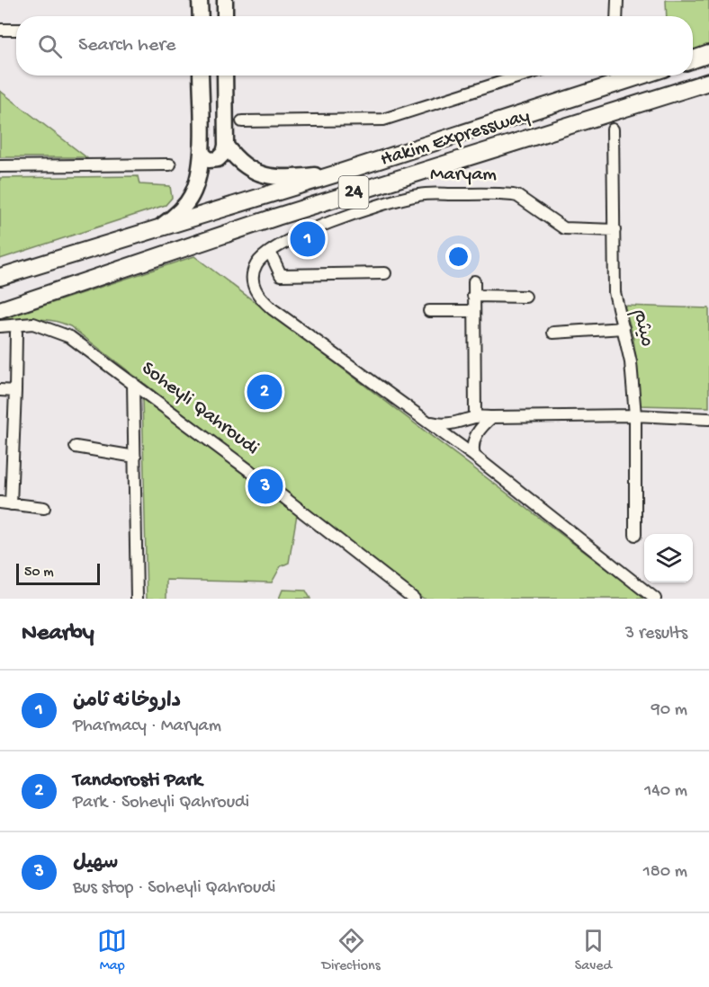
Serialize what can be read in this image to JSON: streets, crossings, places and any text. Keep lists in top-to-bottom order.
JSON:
{
  "streets": {
    "highway": ["Hakim Expressway", "24"],
    "street": ["Maryam", "میثم", "Soheyli Qahroudi"]
  },
  "crossings": [
    ["Maryam", "میثم"]
  ],
  "scale_bar": "50 m",
  "page": {
    "search": "Search here",
    "pins": ["1", "2", "3"],
    "scale": "50 m",
    "heading": ["Nearby", "3 results"],
    "list": [
      {
        "mark": "1",
        "name": "داروخانه ثامن",
        "note": "Pharmacy · Maryam",
        "value": "90 m"
      },
      {
        "mark": "2",
        "name": "Tandorosti Park",
        "note": "Park · Soheyli Qahroudi",
        "value": "140 m"
      },
      {
        "mark": "3",
        "name": "سهیل",
        "note": "Bus stop · Soheyli Qahroudi",
        "value": "180 m"
      }
    ],
    "nav": ["Map", "Directions", "Saved"]
  }
}
